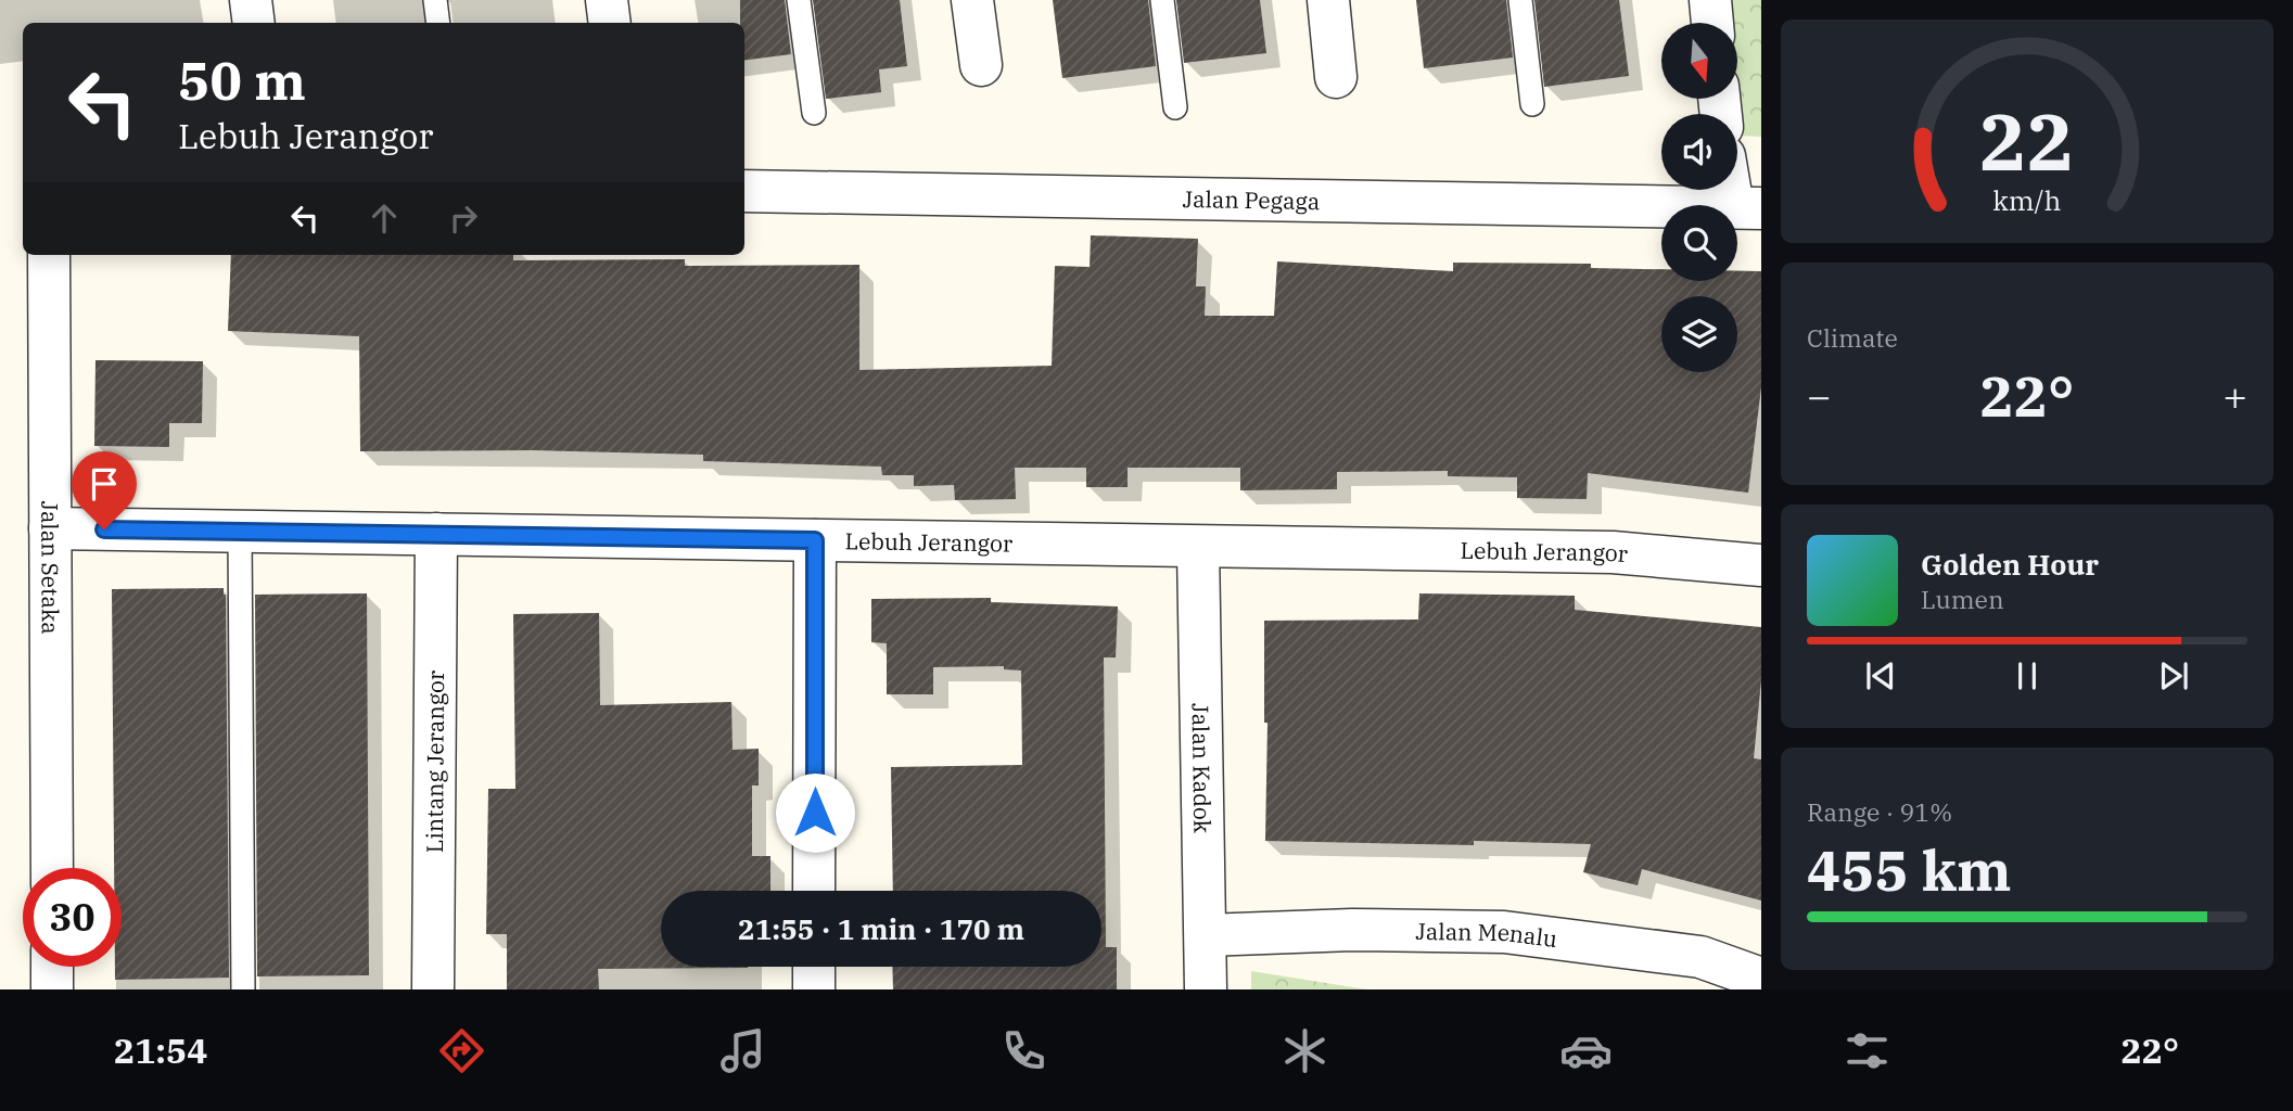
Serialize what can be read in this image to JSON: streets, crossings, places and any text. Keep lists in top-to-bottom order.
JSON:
{
  "streets": {
    "street": [
      "Jalan Pegaga",
      "Lebuh Jerangor",
      "Jalan Setaka",
      "Lintang Jerangor",
      "Jalan Kadok",
      "Jalan Menalu"
    ]
  },
  "crossings": [
    ["Lebuh Jerangor", "Jalan Setaka"],
    ["Lebuh Jerangor", "Lintang Jerangor"],
    ["Lebuh Jerangor", "Jalan Kadok"],
    ["Jalan Kadok", "Jalan Menalu"]
  ],
  "north": "bottom",
  "page": {
    "turn": ["50 m", "Lebuh Jerangor"],
    "tile": [
      "Climate",
      ["Range · 91%", "455 km"]
    ],
    "heat": ["−", "22°", "+"],
    "song": ["Golden Hour", "Lumen"],
    "limit": "30",
    "trip": "21:55 · 1 min · 170 m",
    "tabs": ["21:54", "22°"],
    "gauge": ["22", "km/h"]
  }
}
